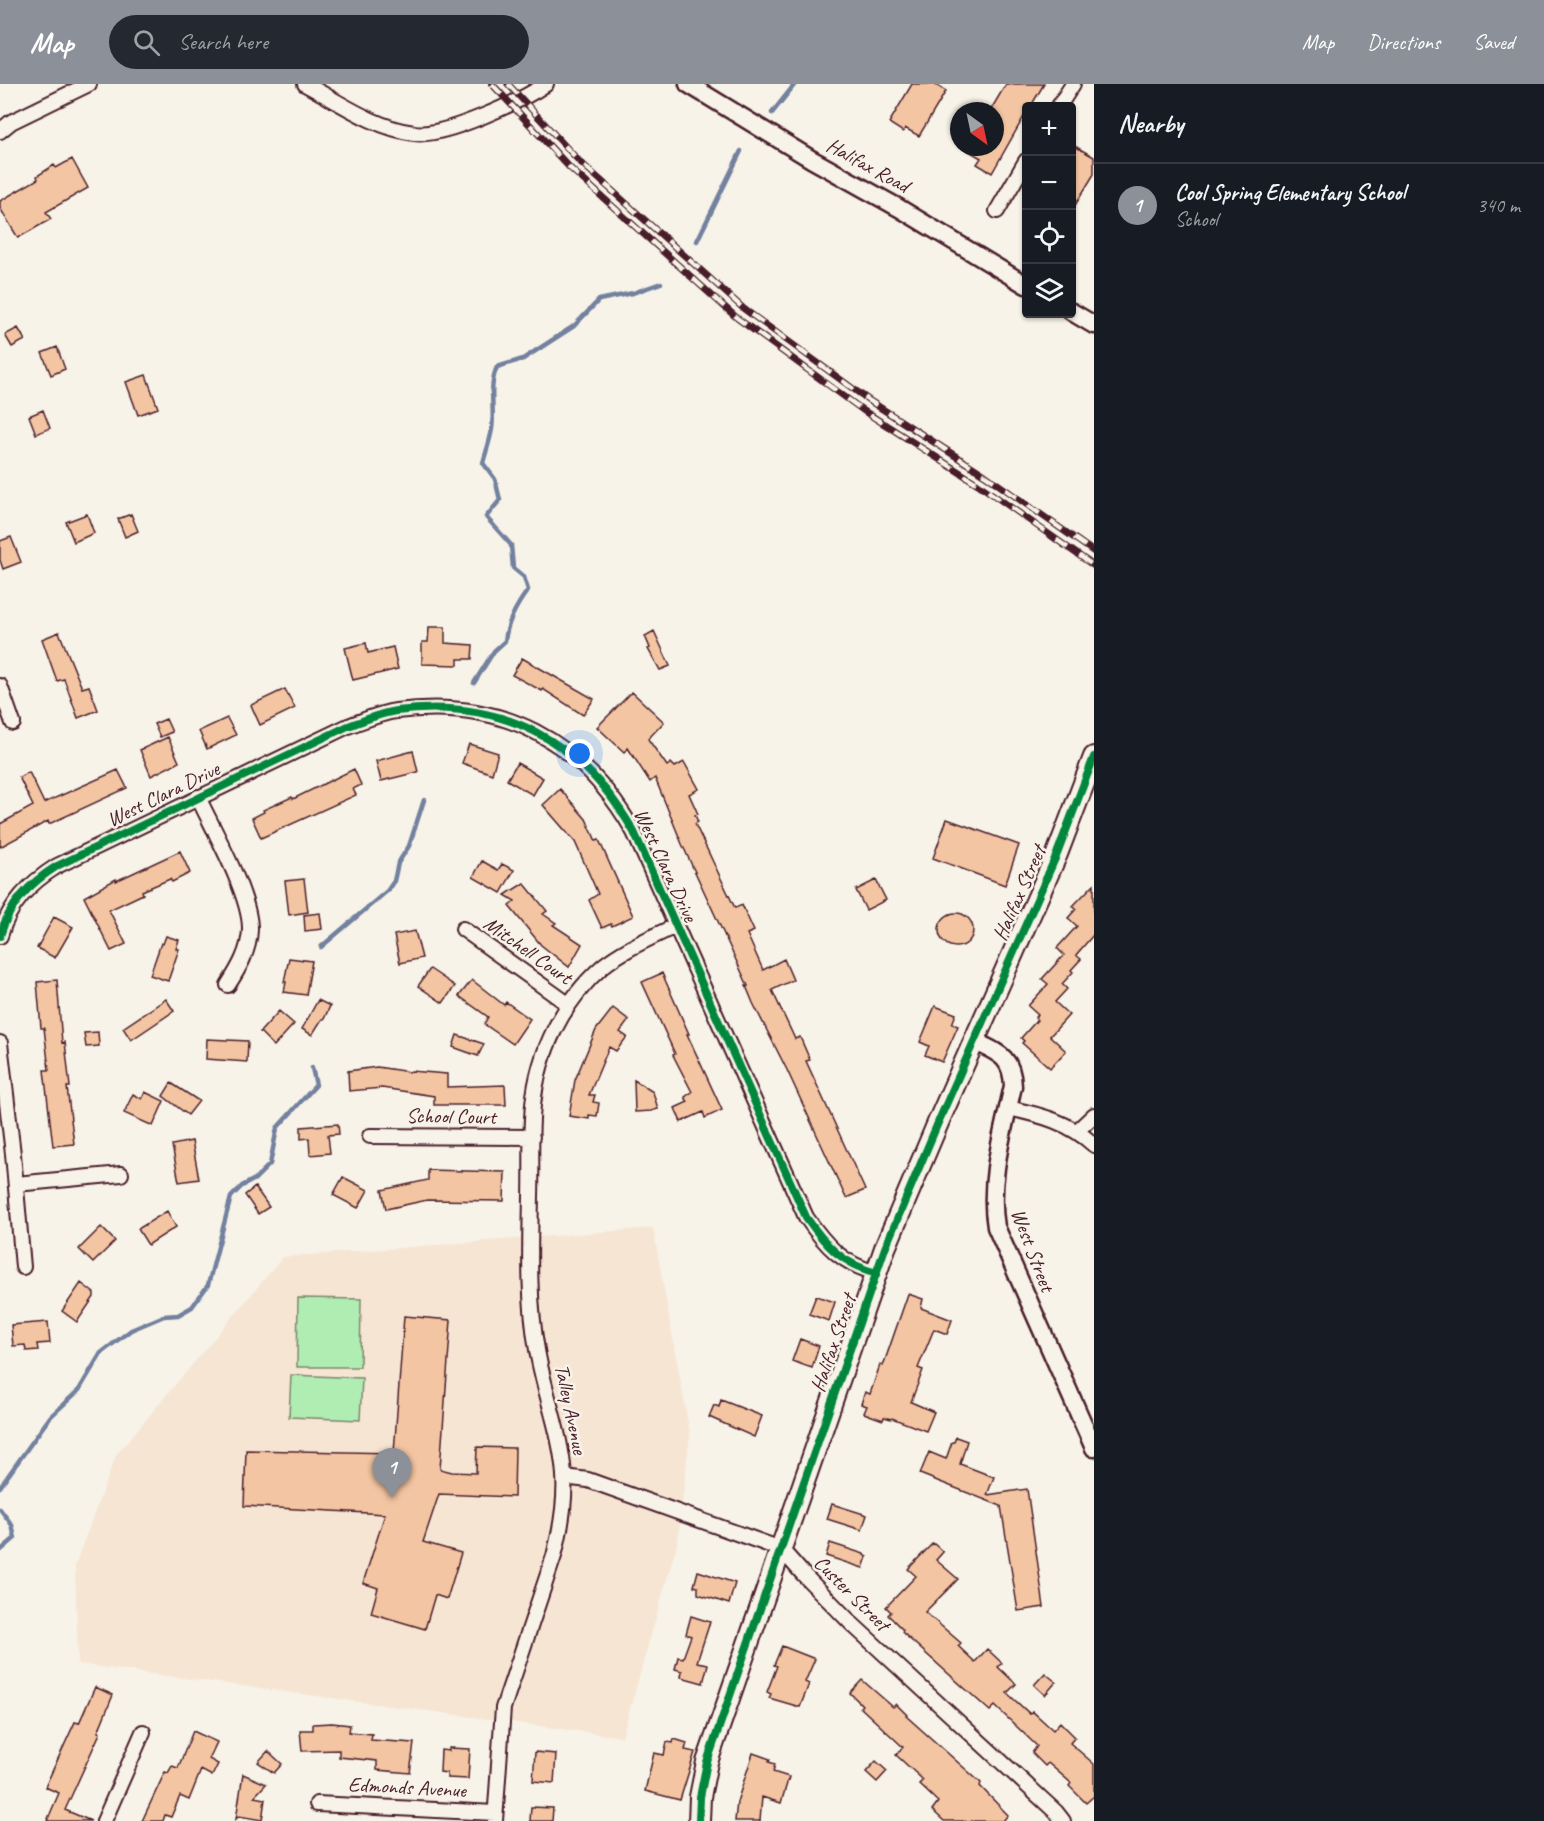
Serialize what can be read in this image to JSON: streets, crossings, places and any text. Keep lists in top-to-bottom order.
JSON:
{
  "streets": {
    "main road": ["Halifax Street"],
    "street": [
      "Halifax Road",
      "West Clara Drive",
      "Mitchell Court",
      "School Court",
      "West Street",
      "Talley Avenue",
      "Custer Street",
      "Edmonds Avenue"
    ]
  },
  "crossings": [
    ["West Clara Drive", "Halifax Street"],
    ["West Clara Drive", "Talley Avenue"],
    ["Halifax Street", "West Street"],
    ["Halifax Street", "Custer Street"],
    ["Mitchell Court", "Talley Avenue"],
    ["School Court", "Talley Avenue"],
    ["Talley Avenue", "Custer Street"],
    ["Talley Avenue", "Edmonds Avenue"]
  ],
  "north": "bottom right",
  "page": {
    "header": "Map",
    "search": "Search here",
    "nav": ["Map", "Directions", "Saved"],
    "heading": "Nearby",
    "map_buttons": ["+", "−"],
    "list": [
      {
        "mark": "1",
        "name": "Cool Spring Elementary School",
        "note": "School",
        "value": "340 m"
      }
    ],
    "pins": "1"
  }
}
